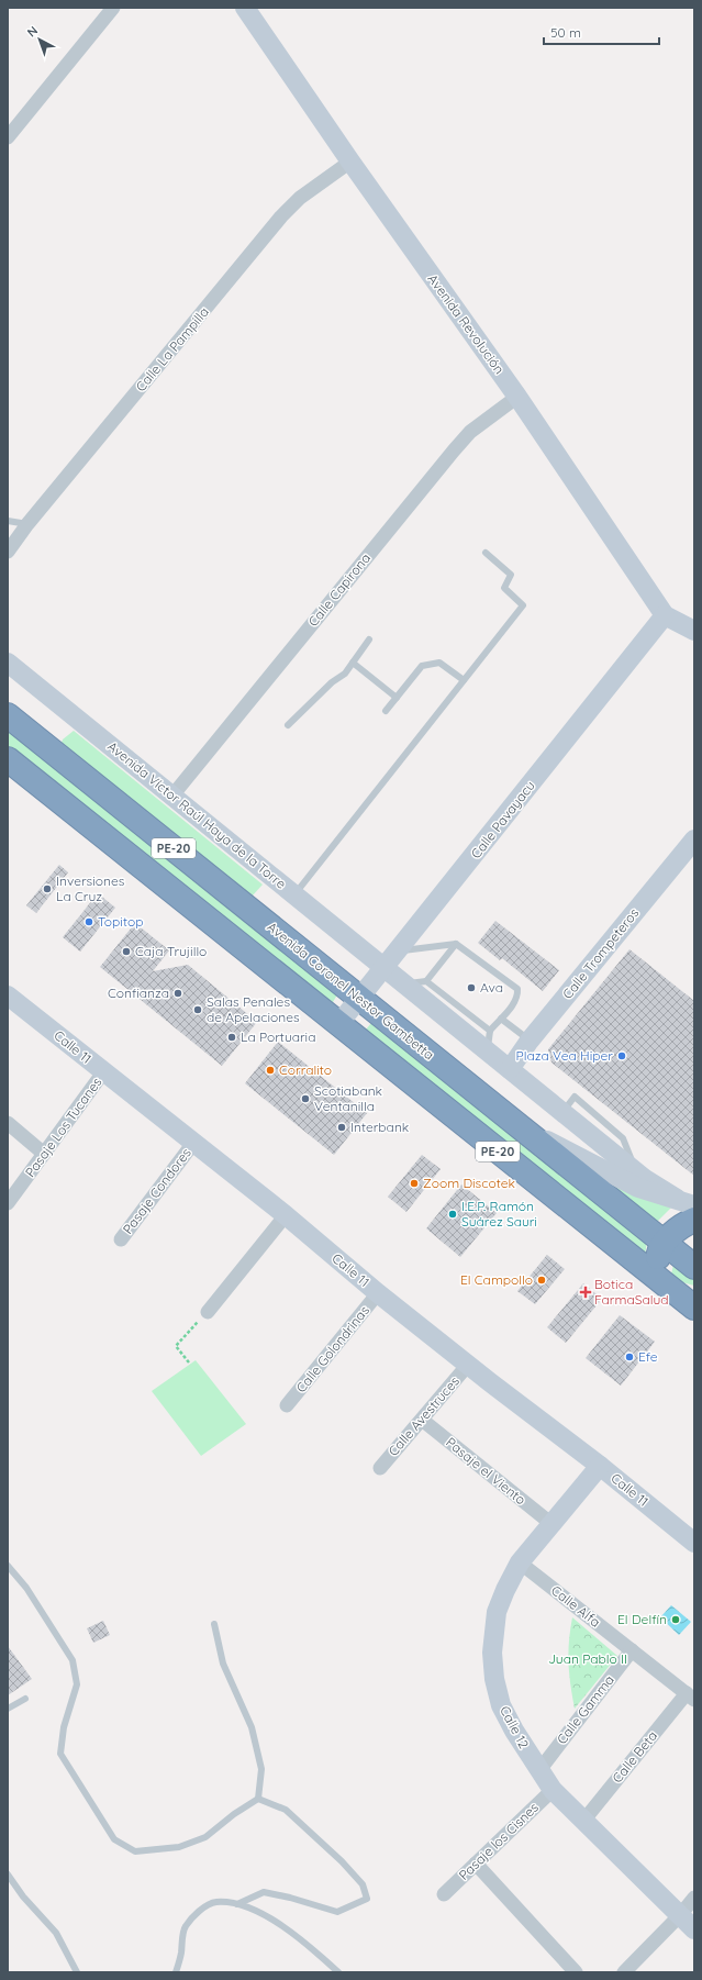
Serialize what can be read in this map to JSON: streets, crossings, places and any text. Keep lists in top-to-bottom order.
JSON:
{
  "streets": {
    "highway": ["PE-20", "Avenida Coronel Nestor Gambetta"],
    "street": [
      "Avenida Revolución",
      "Calle La Pampilla",
      "Calle Capirona",
      "Avenida Víctor Raúl Haya de la Torre",
      "Calle Pavayacu",
      "Calle Trompeteros",
      "Calle 11",
      "Pasaje Los Tucanes",
      "Pasaje Condores",
      "Calle Golondrinas",
      "Calle Avestruces",
      "Pasaje el Viento",
      "Calle Alfa",
      "Calle Gamma",
      "Calle 12",
      "Calle Beta",
      "Pasaje los Cisnes"
    ]
  },
  "crossings": [
    ["Avenida Revolución", "Calle La Pampilla"],
    ["Avenida Revolución", "Calle Capirona"],
    ["Avenida Revolución", "Calle Pavayacu"],
    ["Calle Capirona", "Avenida Víctor Raúl Haya de la Torre"],
    ["Avenida Víctor Raúl Haya de la Torre", "Calle Pavayacu"],
    ["Avenida Víctor Raúl Haya de la Torre", "Calle Trompeteros"],
    ["Calle Pavayacu", "PE-20"],
    ["Calle Pavayacu", "Avenida Coronel Nestor Gambetta"],
    ["Calle 11", "Pasaje Los Tucanes"],
    ["Calle 11", "Pasaje Condores"],
    ["Calle 11", "Calle Golondrinas"],
    ["Calle 11", "Calle Avestruces"],
    ["Calle 11", "Calle 12"],
    ["Calle Avestruces", "Pasaje el Viento"],
    ["Pasaje el Viento", "Calle 12"],
    ["Calle Alfa", "Calle Gamma"],
    ["Calle Alfa", "Calle 12"],
    ["Calle Alfa", "Calle Beta"],
    ["Calle Gamma", "Calle 12"],
    ["Calle 12", "Calle Beta"],
    ["Calle 12", "Pasaje los Cisnes"]
  ],
  "parks": ["Juan Pablo II"],
  "places": {
    "other": [
      "Inversiones La Cruz",
      "Topitop",
      "Caja Trujillo",
      "Ava",
      "Confianza",
      "Salas Penales de Apelaciones",
      "La Portuaria",
      "Plaza Vea Hiper",
      "Corralito",
      "Scotiabank Ventanilla",
      "Interbank",
      "Zoom Discotek",
      "I.E.P. Ramón Suárez Sauri",
      "El Campollo",
      "Efe",
      "El Delfín"
    ],
    "health": ["Botica FarmaSalud"]
  },
  "scale_bar": "50 m",
  "north": "top left"
}
